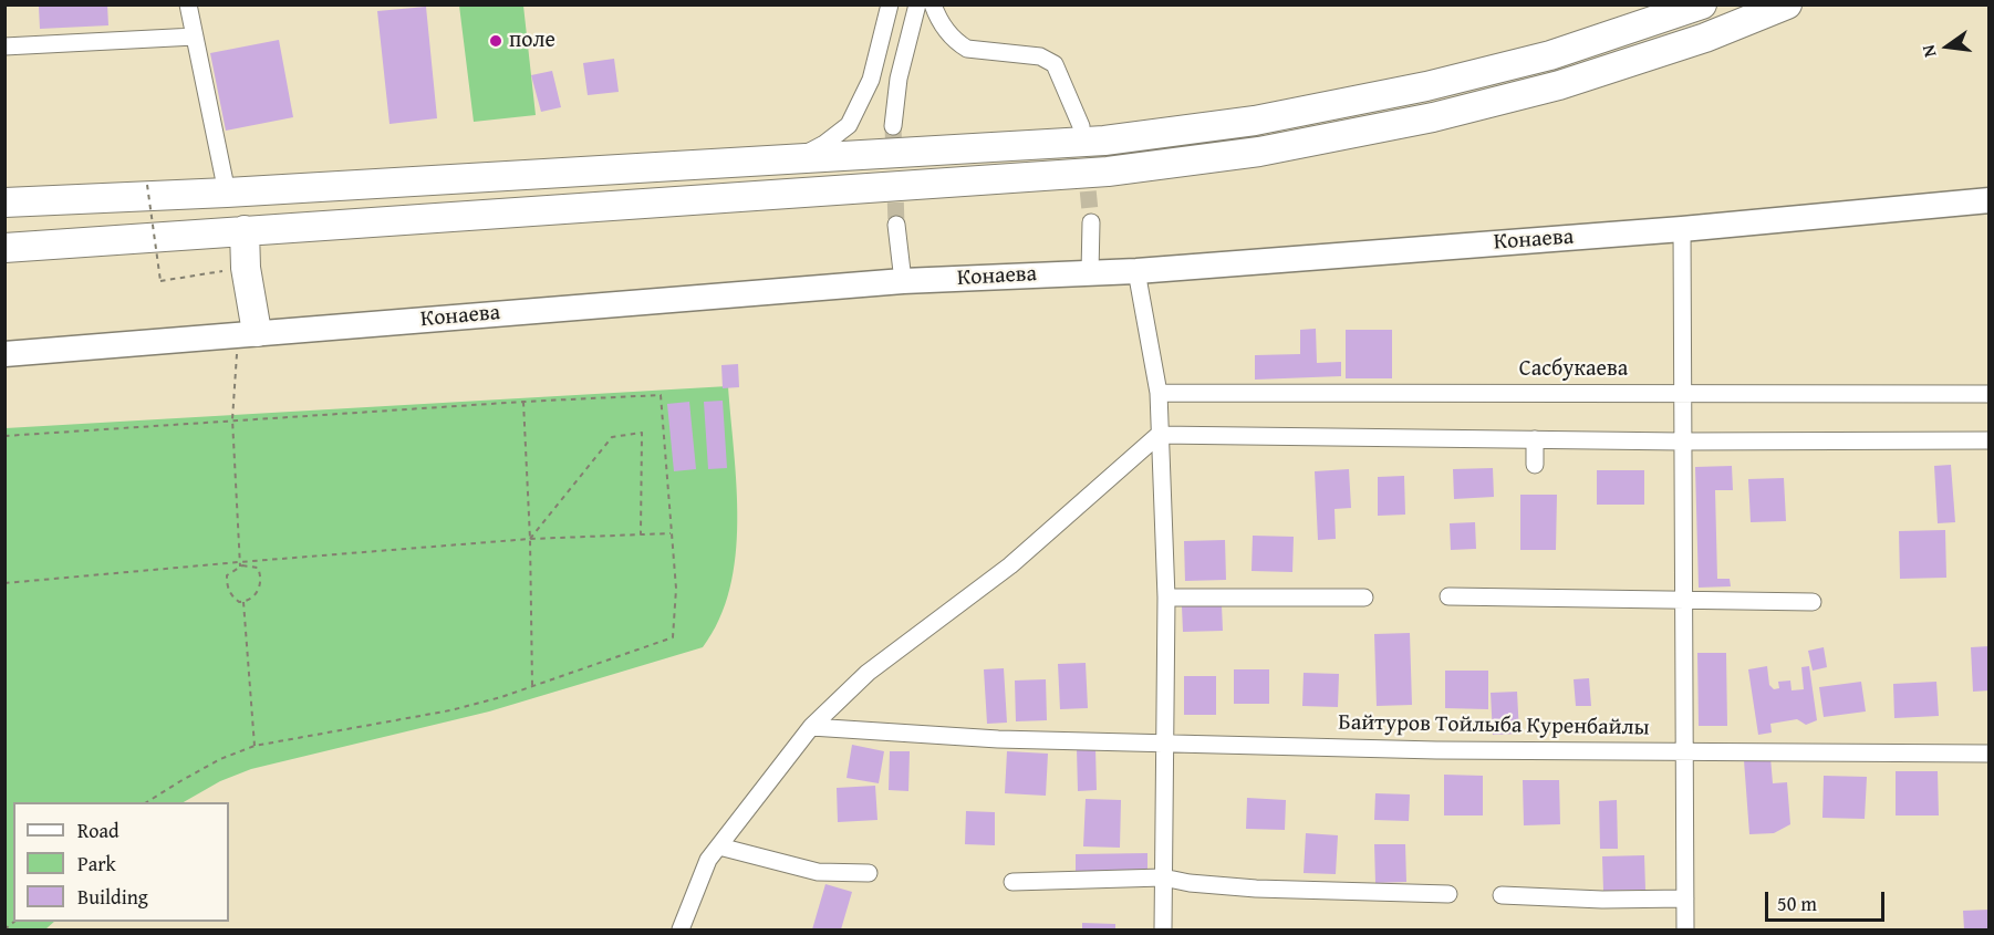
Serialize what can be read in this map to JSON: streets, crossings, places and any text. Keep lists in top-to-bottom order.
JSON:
{
  "streets": {
    "main road": ["Конаева"],
    "street": ["Сасбукаева", "Байтуров Тойлыба Куренбайлы"]
  },
  "places": ["поле"],
  "legend": ["Road", "Park", "Building"],
  "scale_bar": "50 m",
  "north": "left"
}
